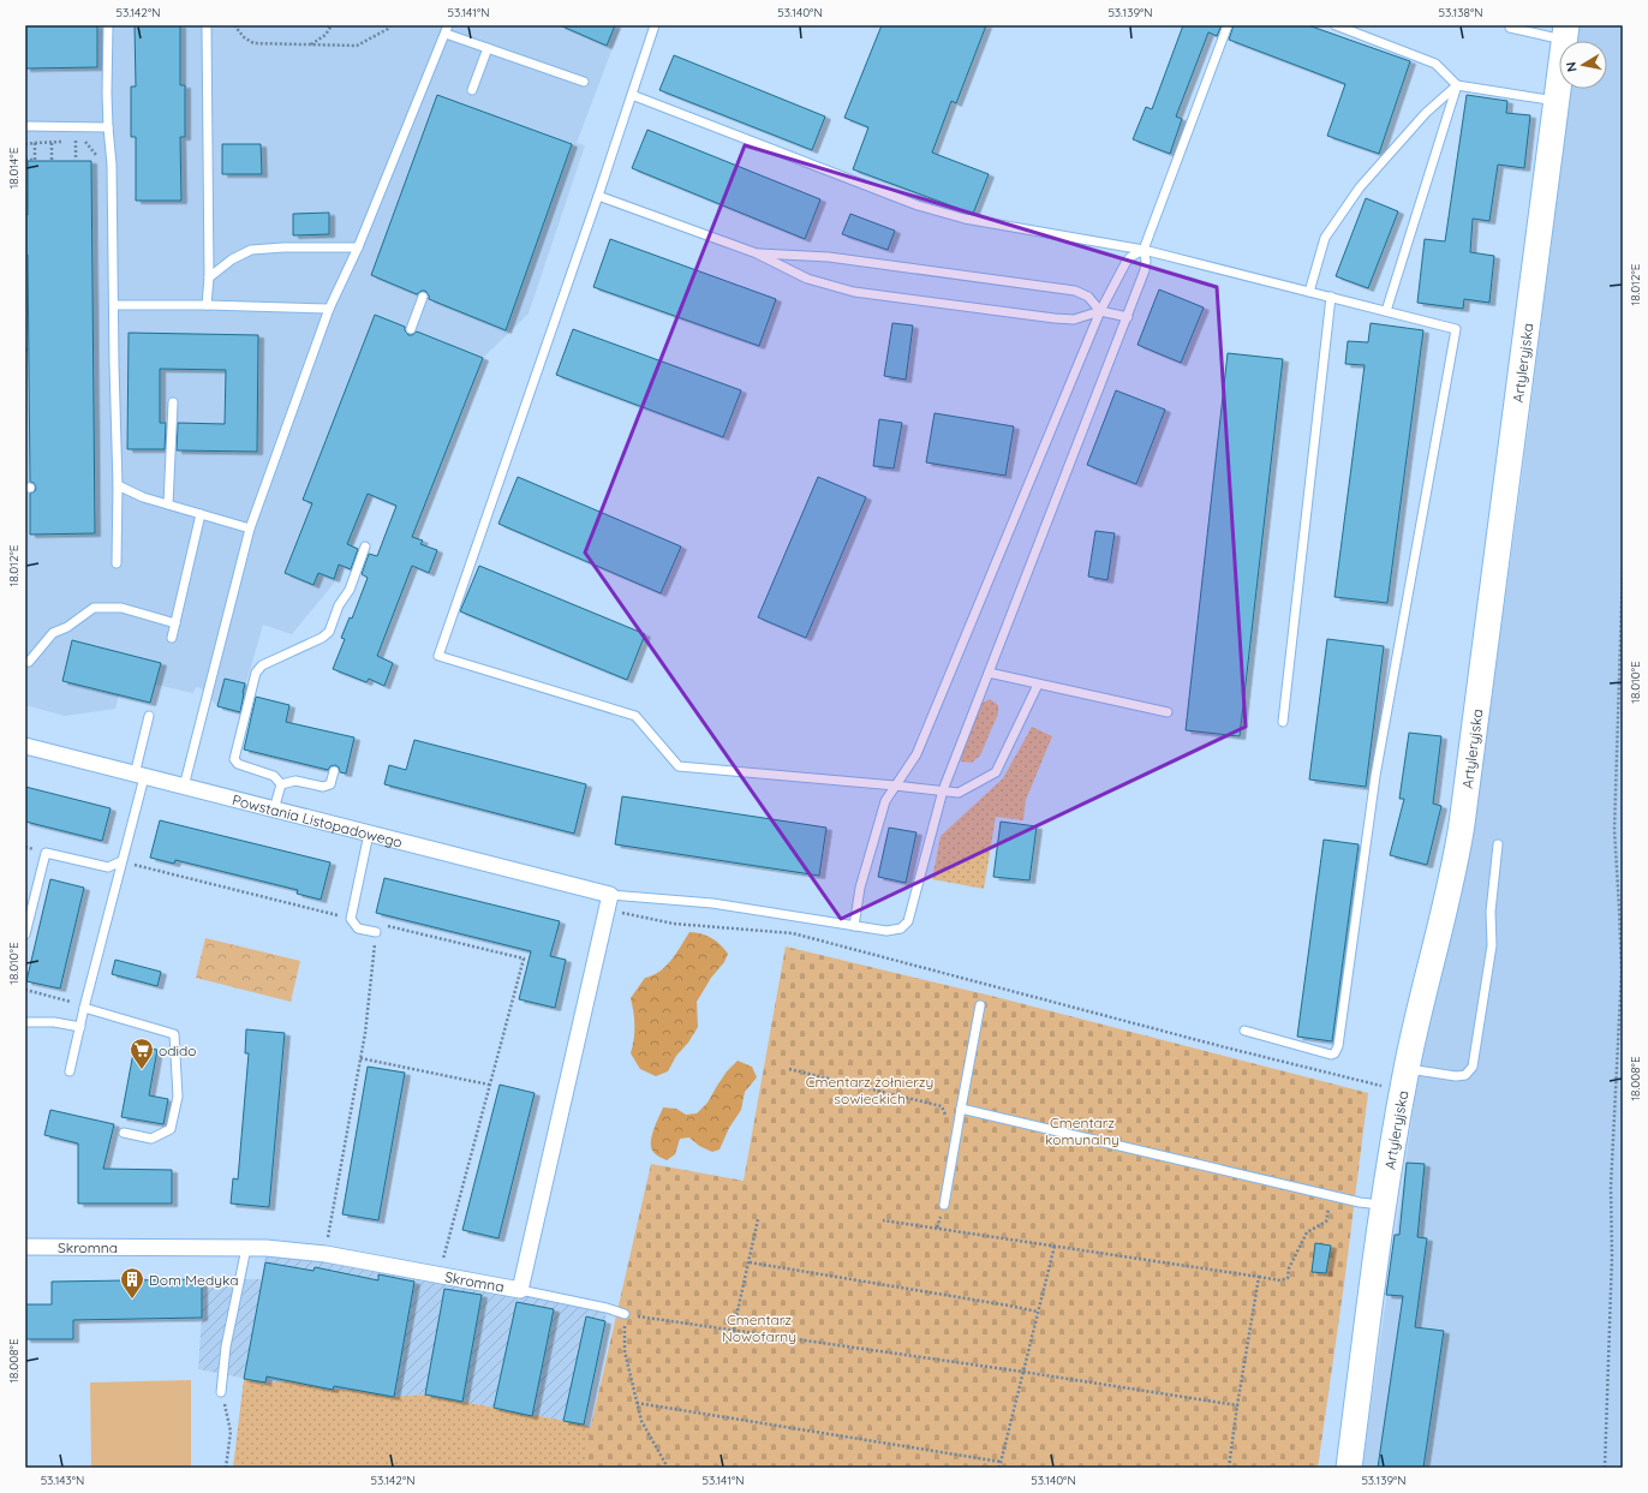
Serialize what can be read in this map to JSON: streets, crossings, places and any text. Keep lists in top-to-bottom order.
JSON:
{
  "streets": {
    "main road": ["Artyleryjska"],
    "street": ["Powstania Listopadowego", "Skromna"]
  },
  "crossings": [
    ["Powstania Listopadowego", "Skromna"]
  ],
  "parks": ["Cmentarz żołnierzy sowieckich", "Cmentarz komunalny", "Cmentarz Nowofarny"],
  "places": {
    "supermarket": ["odido"],
    "building": ["Dom Medyka"]
  },
  "north": "left",
  "coordinates": [
    "53.142°N",
    "53.141°N",
    "53.140°N",
    "53.139°N",
    "53.138°N",
    "18.014°E",
    "18.012°E",
    "18.010°E",
    "18.008°E",
    "53.143°N"
  ]
}
